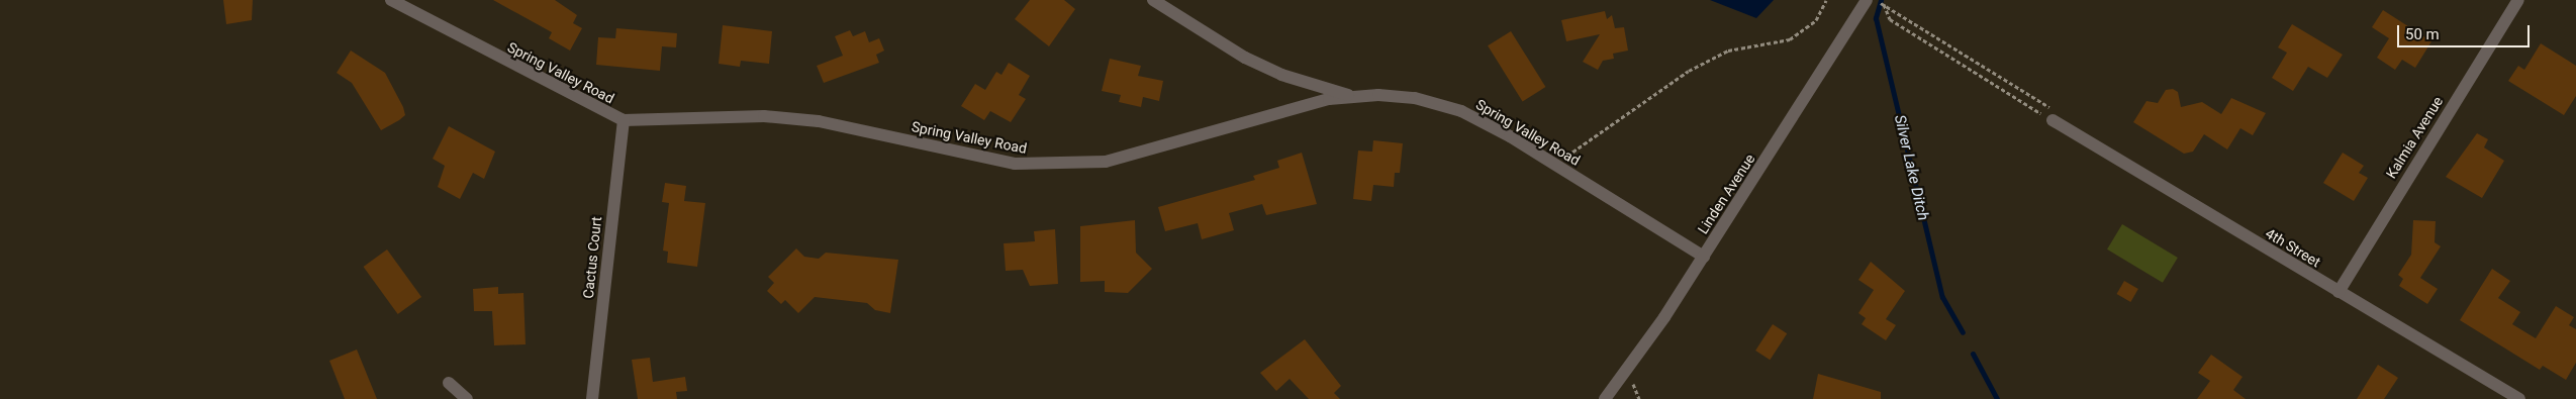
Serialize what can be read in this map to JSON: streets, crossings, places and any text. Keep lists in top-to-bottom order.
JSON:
{
  "streets": {
    "street": [
      "Spring Valley Road",
      "Kalmia Avenue",
      "Linden Avenue",
      "4th Street",
      "Cactus Court"
    ]
  },
  "crossings": [
    ["Spring Valley Road", "Linden Avenue"],
    ["Spring Valley Road", "Cactus Court"],
    ["Kalmia Avenue", "4th Street"]
  ],
  "water": ["Silver Lake Ditch"],
  "scale_bar": "50 m"
}
